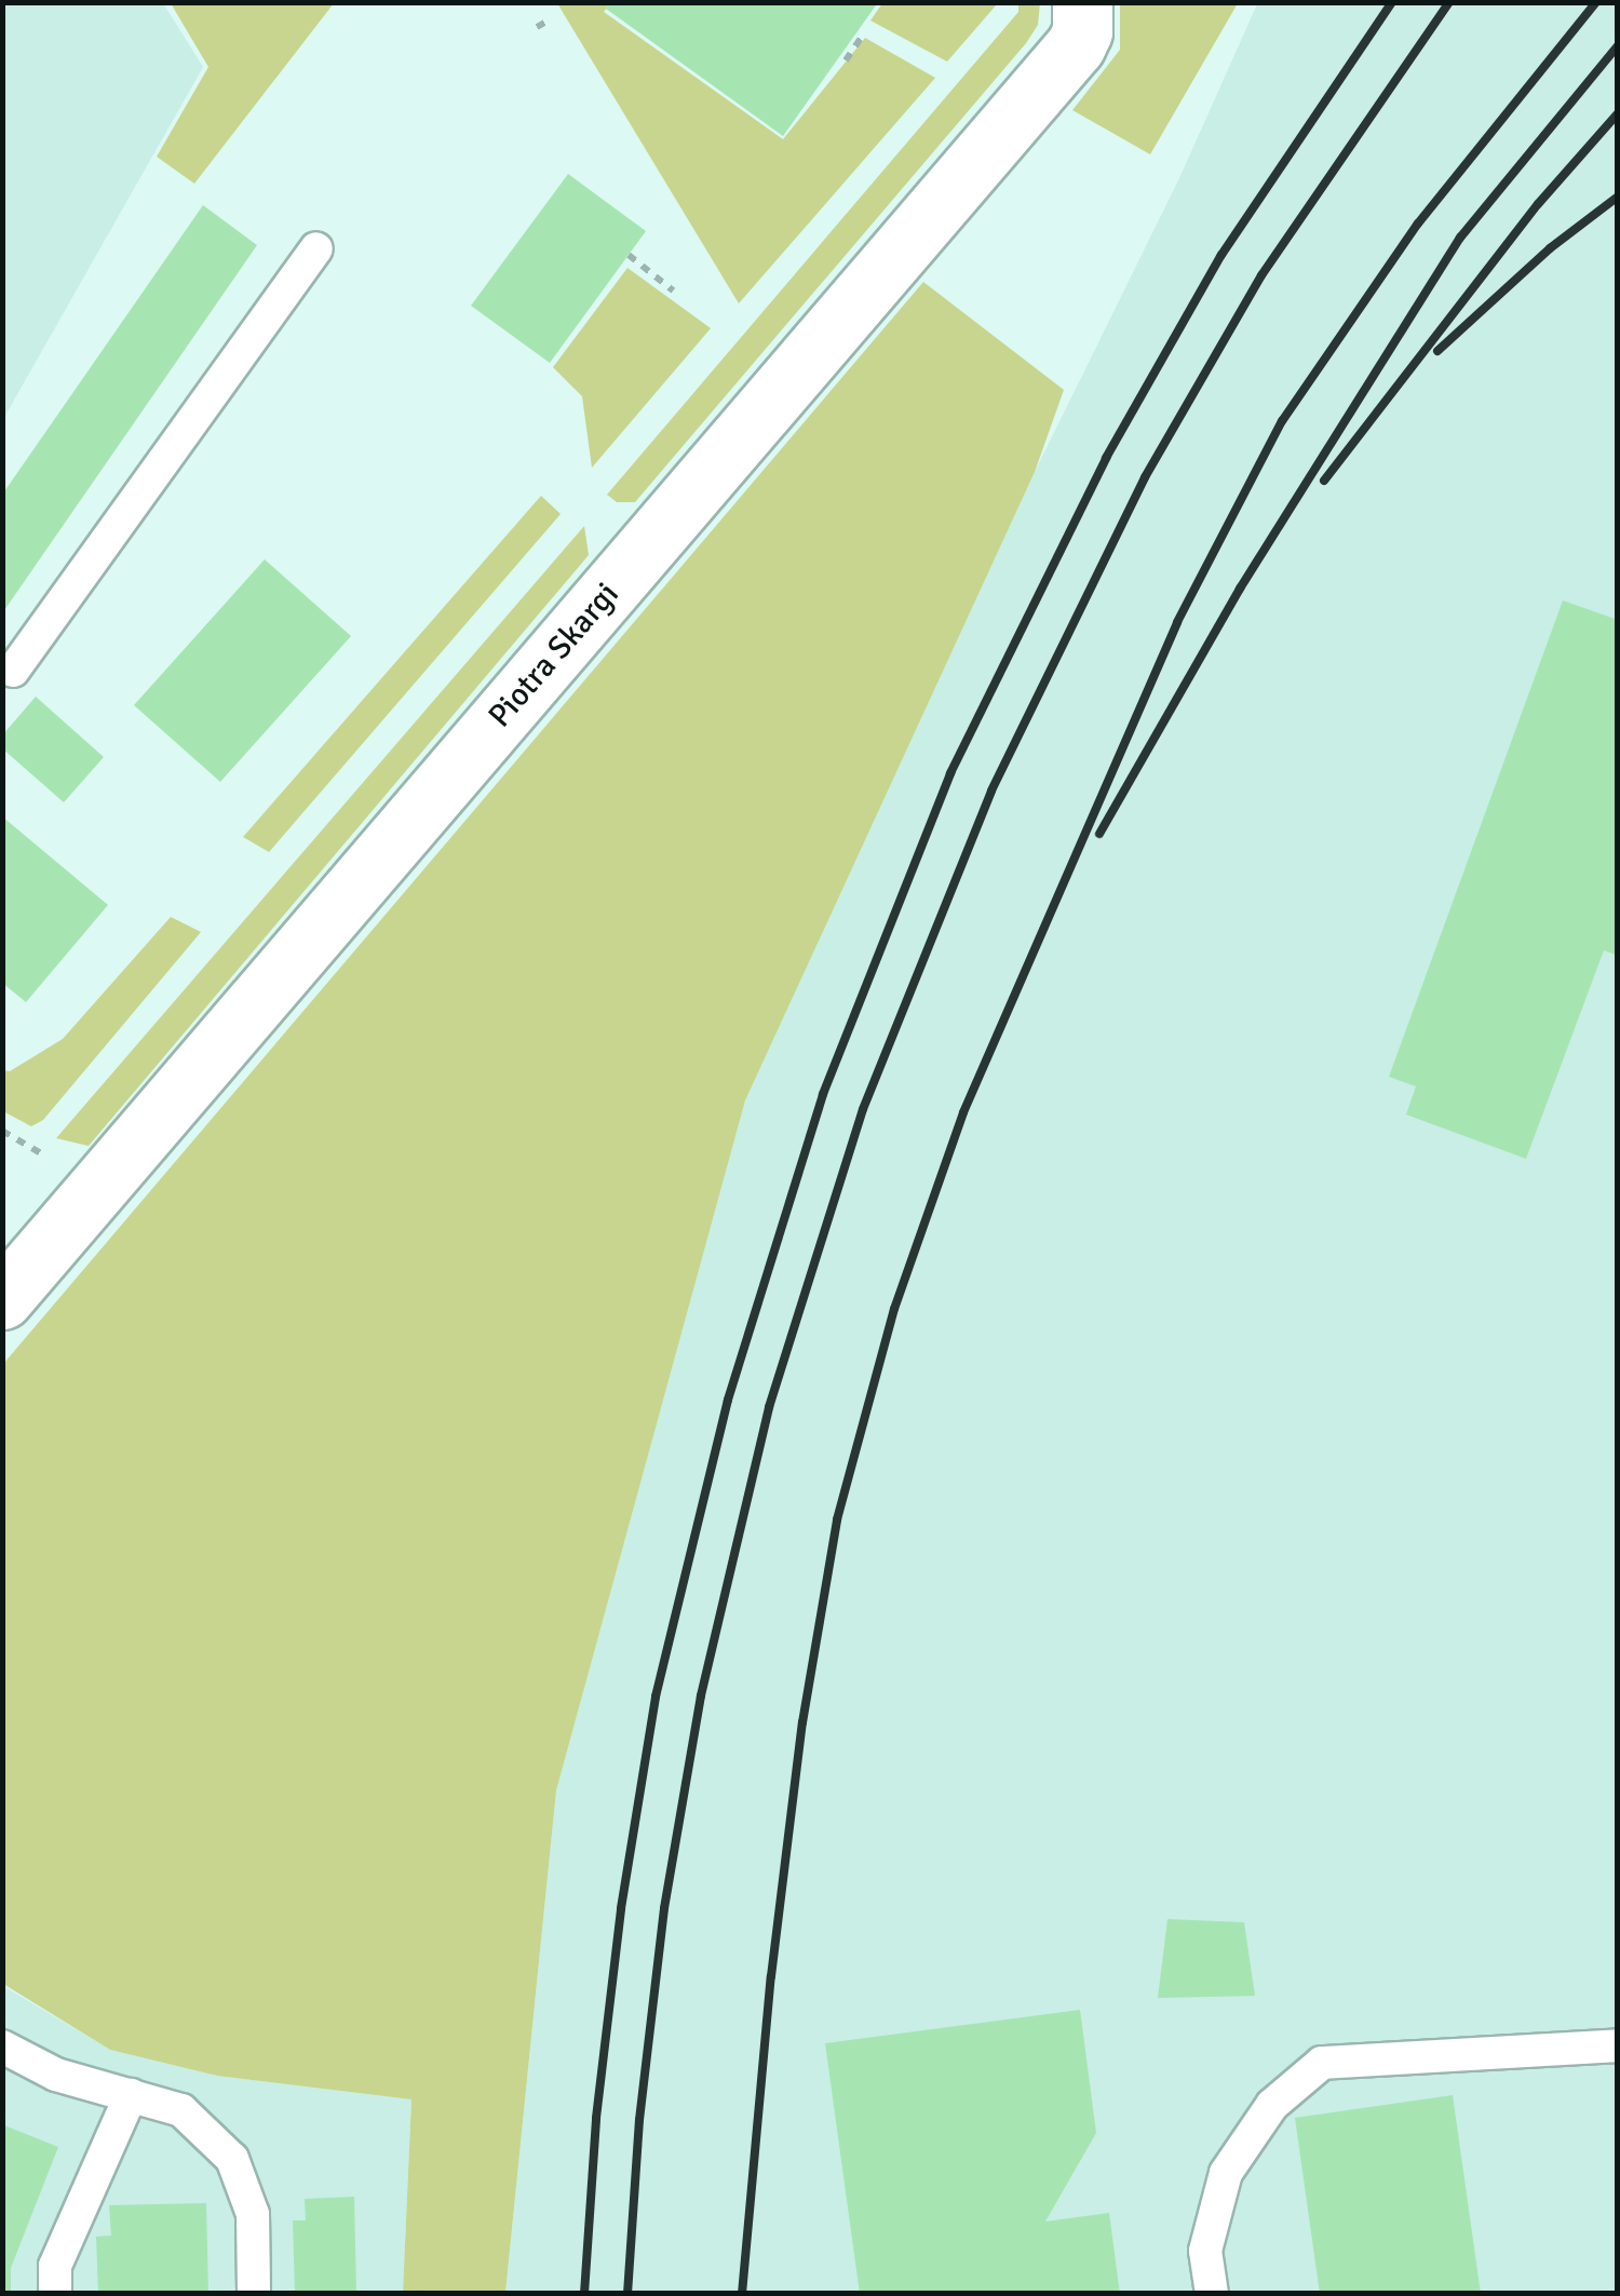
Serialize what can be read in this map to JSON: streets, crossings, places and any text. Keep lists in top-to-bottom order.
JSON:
{
  "streets": {
    "street": ["Piotra Skargi"]
  }
}
